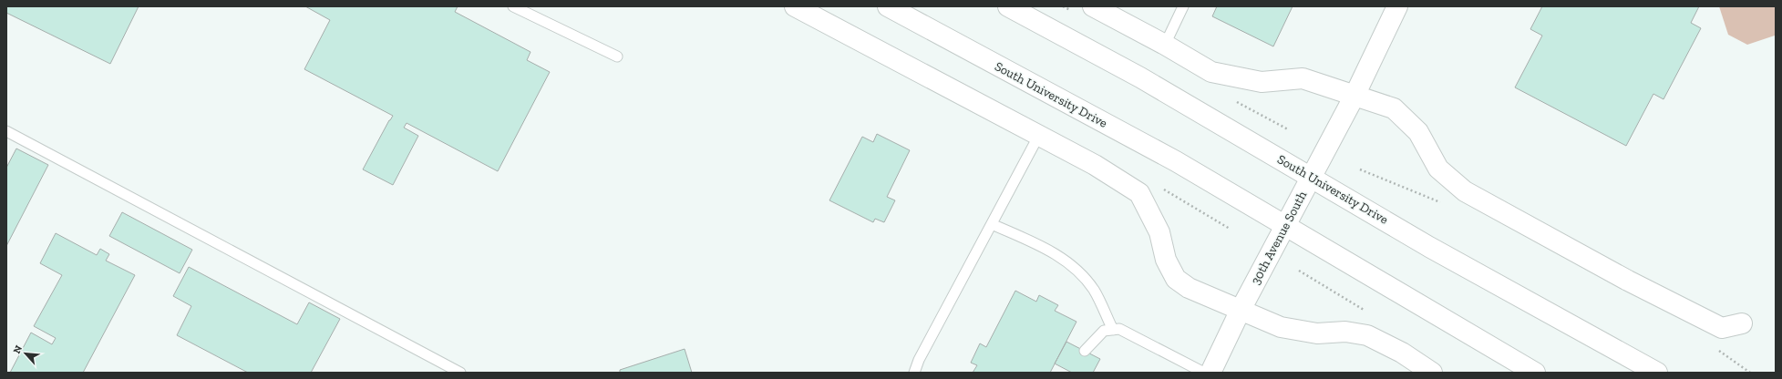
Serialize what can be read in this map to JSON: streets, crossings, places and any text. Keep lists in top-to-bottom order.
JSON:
{
  "streets": {
    "street": ["South University Drive", "30th Avenue South"]
  },
  "crossings": [
    ["South University Drive", "30th Avenue South"]
  ],
  "north": "top left"
}
